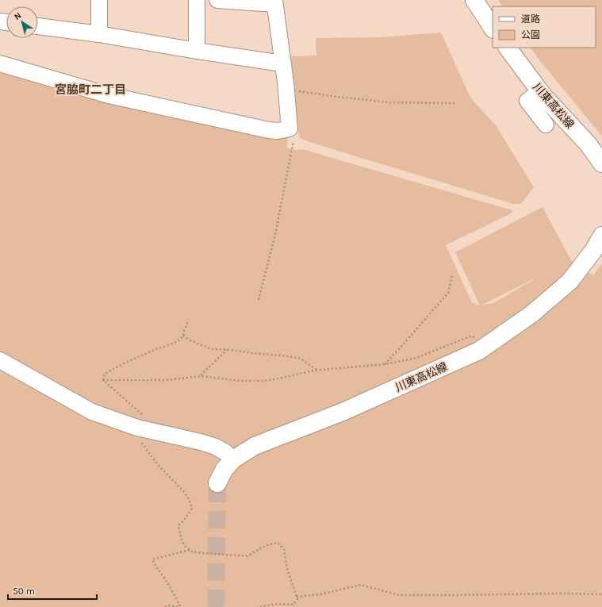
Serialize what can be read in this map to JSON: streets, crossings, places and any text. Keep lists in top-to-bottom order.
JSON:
{
  "streets": {
    "main road": ["川東高松線"]
  },
  "districts": ["宮脇町二丁目"],
  "legend": ["道路", "公園"],
  "scale_bar": "50 m",
  "north": "top left"
}
